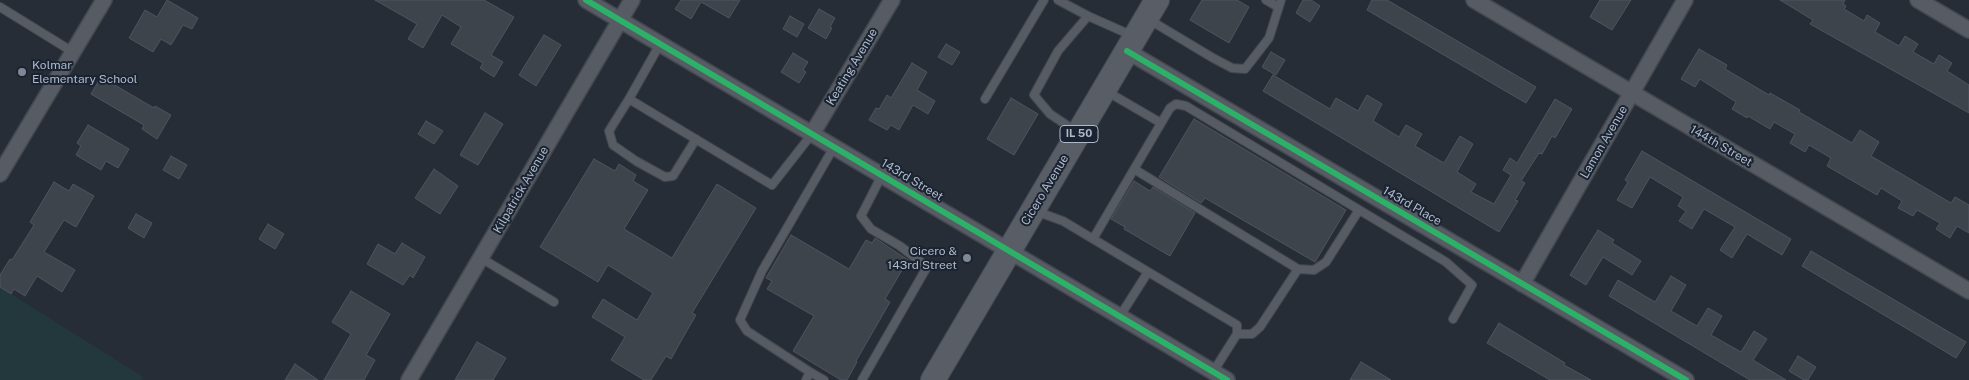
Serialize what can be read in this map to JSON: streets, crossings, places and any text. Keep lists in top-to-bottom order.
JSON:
{
  "streets": {
    "main road": ["IL 50", "Cicero Avenue"],
    "street": [
      "Keating Avenue",
      "Lamon Avenue",
      "144th Street",
      "143rd Street",
      "Kilpatrick Avenue",
      "143rd Place"
    ]
  },
  "crossings": [
    ["Keating Avenue", "143rd Street"],
    ["Lamon Avenue", "144th Street"],
    ["Lamon Avenue", "143rd Place"],
    ["143rd Street", "Kilpatrick Avenue"],
    ["143rd Street", "Cicero Avenue"],
    ["Cicero Avenue", "143rd Place"]
  ],
  "places": ["Kolmar Elementary School", "Cicero & 143rd Street"]
}
